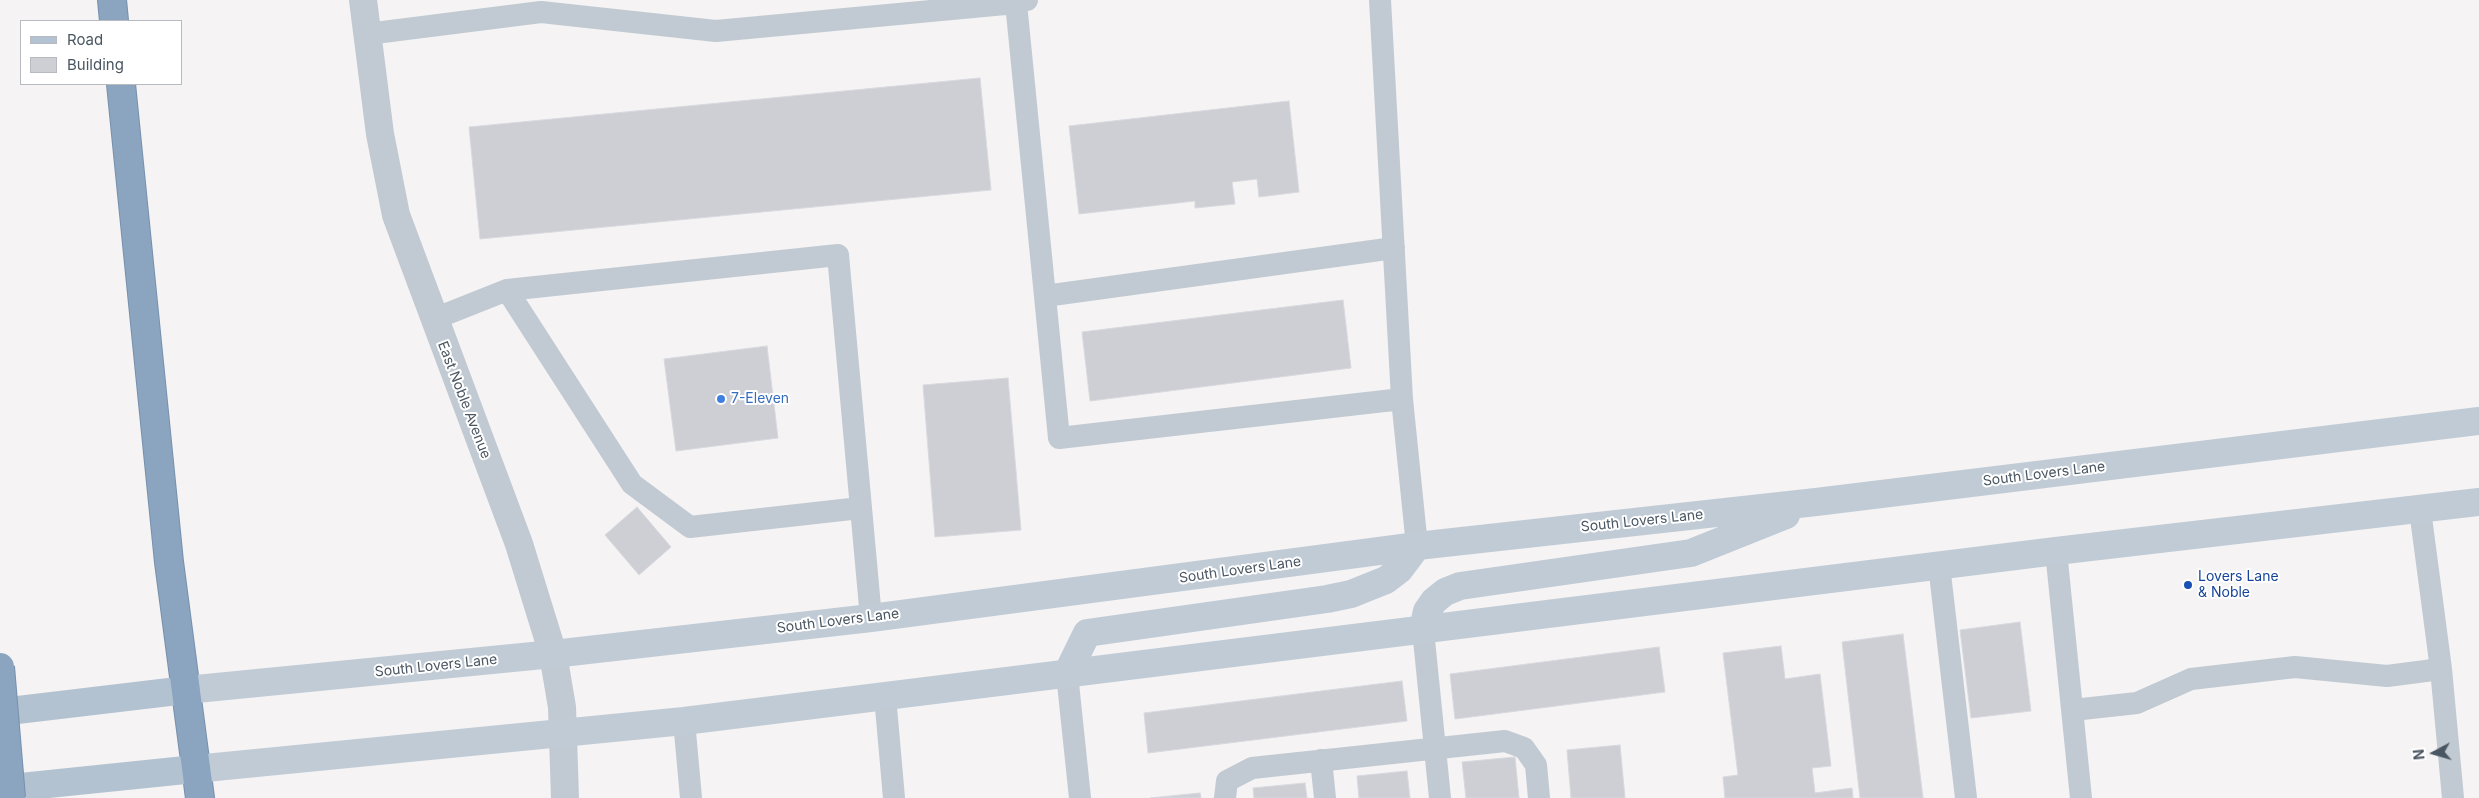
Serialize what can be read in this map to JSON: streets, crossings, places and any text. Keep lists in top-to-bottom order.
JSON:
{
  "streets": {
    "main road": ["South Lovers Lane"],
    "street": ["East Noble Avenue"]
  },
  "crossings": [
    ["East Noble Avenue", "South Lovers Lane"]
  ],
  "places": ["7-Eleven", "Lovers Lane & Noble"],
  "legend": ["Road", "Building"],
  "north": "left"
}
